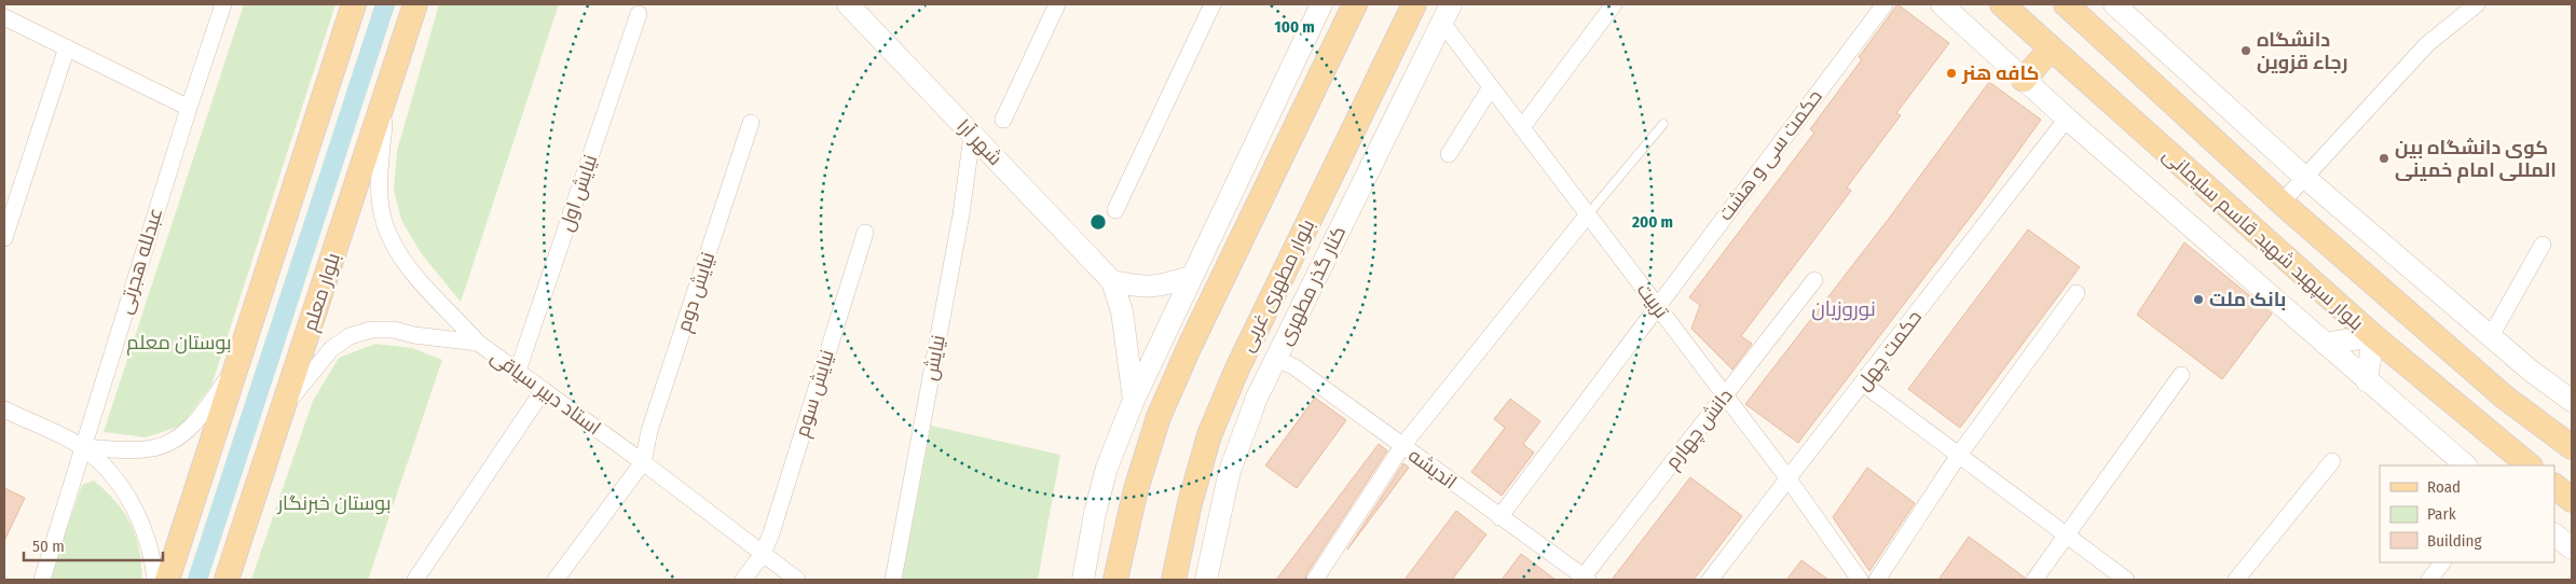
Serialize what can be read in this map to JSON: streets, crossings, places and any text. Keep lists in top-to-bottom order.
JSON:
{
  "streets": {
    "main road": ["بلوار سپهبد شهید قاسم سلیمانی", "بلوار مطهری غربی", "بلوار معلم"],
    "street": [
      "شهر آرا",
      "حکمت سی و هشت",
      "نیایش اول",
      "عبدلله هجرتی",
      "کنار گذر مطهری",
      "نیایش دوم",
      "تربیت",
      "حکمت چهل",
      "نيايش",
      "استاد دبیر سیاقی",
      "نیایش سوم",
      "دانش چهارم",
      "اندیشه"
    ]
  },
  "crossings": [
    ["شهر آرا", "نيايش"],
    ["حکمت سی و هشت", "تربیت"],
    ["حکمت سی و هشت", "اندیشه"],
    ["نیایش اول", "استاد دبیر سیاقی"],
    ["کنار گذر مطهری", "تربیت"],
    ["کنار گذر مطهری", "اندیشه"],
    ["بلوار معلم", "استاد دبیر سیاقی"],
    ["نیایش دوم", "استاد دبیر سیاقی"],
    ["تربیت", "حکمت چهل"],
    ["تربیت", "دانش چهارم"],
    ["استاد دبیر سیاقی", "نیایش سوم"],
    ["دانش چهارم", "اندیشه"]
  ],
  "districts": ["نوروزیان"],
  "parks": ["بوستان معلم", "بوستان خبرنگار"],
  "places": [
    "دانشگاه رجاء قزوین",
    "کافه هنر",
    "کوی دانشگاه بین المللی امام خمینی",
    "بانک ملت"
  ],
  "legend": ["Road", "Park", "Building"],
  "scale_bar": "50 m",
  "rings": ["100 m", "200 m"]
}
